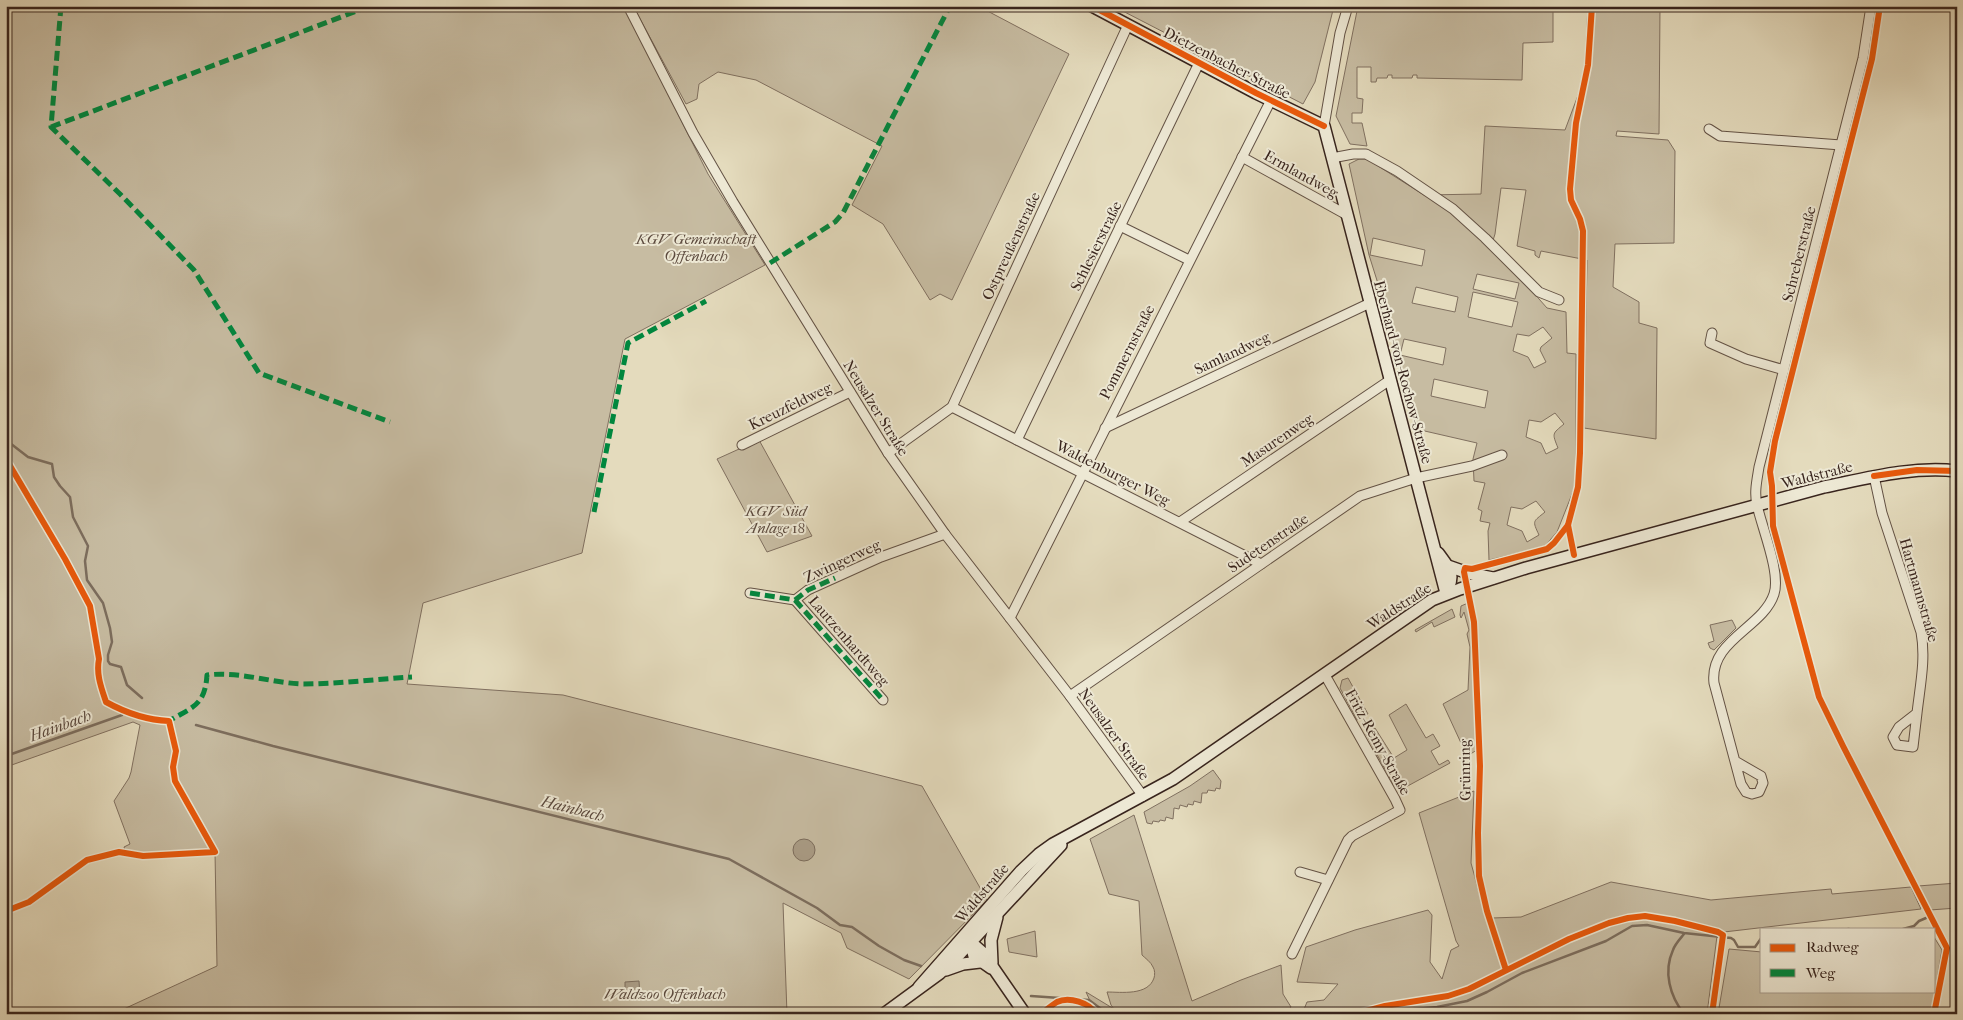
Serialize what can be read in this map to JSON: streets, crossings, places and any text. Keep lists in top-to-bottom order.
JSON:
{
  "streets": {
    "main road": ["Dietzenbacher Straße", "Eberhard-von-Rochow-Straße", "Waldstraße"],
    "street": [
      "Ermlandweg",
      "Ostpreußenstraße",
      "Schlesierstraße",
      "Schreberstraße",
      "Pommernstraße",
      "Samlandweg",
      "Kreuzfeldweg",
      "Neusalzer Straße",
      "Masurenweg",
      "Waldenburger Weg",
      "Sudetenstraße",
      "Zwingerweg",
      "Hartmannstraße",
      "Lautzenhardtweg",
      "Fritz-Remy-Straße"
    ],
    "cycle path": ["Grünring"]
  },
  "crossings": [
    ["Dietzenbacher Straße", "Ostpreußenstraße"],
    ["Dietzenbacher Straße", "Schlesierstraße"],
    ["Dietzenbacher Straße", "Pommernstraße"],
    ["Dietzenbacher Straße", "Eberhard-von-Rochow-Straße"],
    ["Ermlandweg", "Pommernstraße"],
    ["Ermlandweg", "Eberhard-von-Rochow-Straße"],
    ["Ostpreußenstraße", "Neusalzer Straße"],
    ["Ostpreußenstraße", "Waldenburger Weg"],
    ["Schlesierstraße", "Waldenburger Weg"],
    ["Schreberstraße", "Waldstraße"],
    ["Pommernstraße", "Samlandweg"],
    ["Pommernstraße", "Neusalzer Straße"],
    ["Pommernstraße", "Waldenburger Weg"],
    ["Samlandweg", "Eberhard-von-Rochow-Straße"],
    ["Eberhard-von-Rochow-Straße", "Masurenweg"],
    ["Eberhard-von-Rochow-Straße", "Waldstraße"],
    ["Eberhard-von-Rochow-Straße", "Sudetenstraße"],
    ["Kreuzfeldweg", "Neusalzer Straße"],
    ["Neusalzer Straße", "Waldstraße"],
    ["Neusalzer Straße", "Sudetenstraße"],
    ["Neusalzer Straße", "Zwingerweg"],
    ["Masurenweg", "Waldenburger Weg"],
    ["Waldenburger Weg", "Sudetenstraße"],
    ["Waldstraße", "Hartmannstraße"],
    ["Waldstraße", "Fritz-Remy-Straße"],
    ["Zwingerweg", "Lautzenhardtweg"]
  ],
  "water": ["Hainbach"],
  "parks": ["KGV Gemeinschaft Offenbach", "KGV Süd Anlage 18", "Waldzoo Offenbach"],
  "legend": ["Radweg", "Weg"]
}
